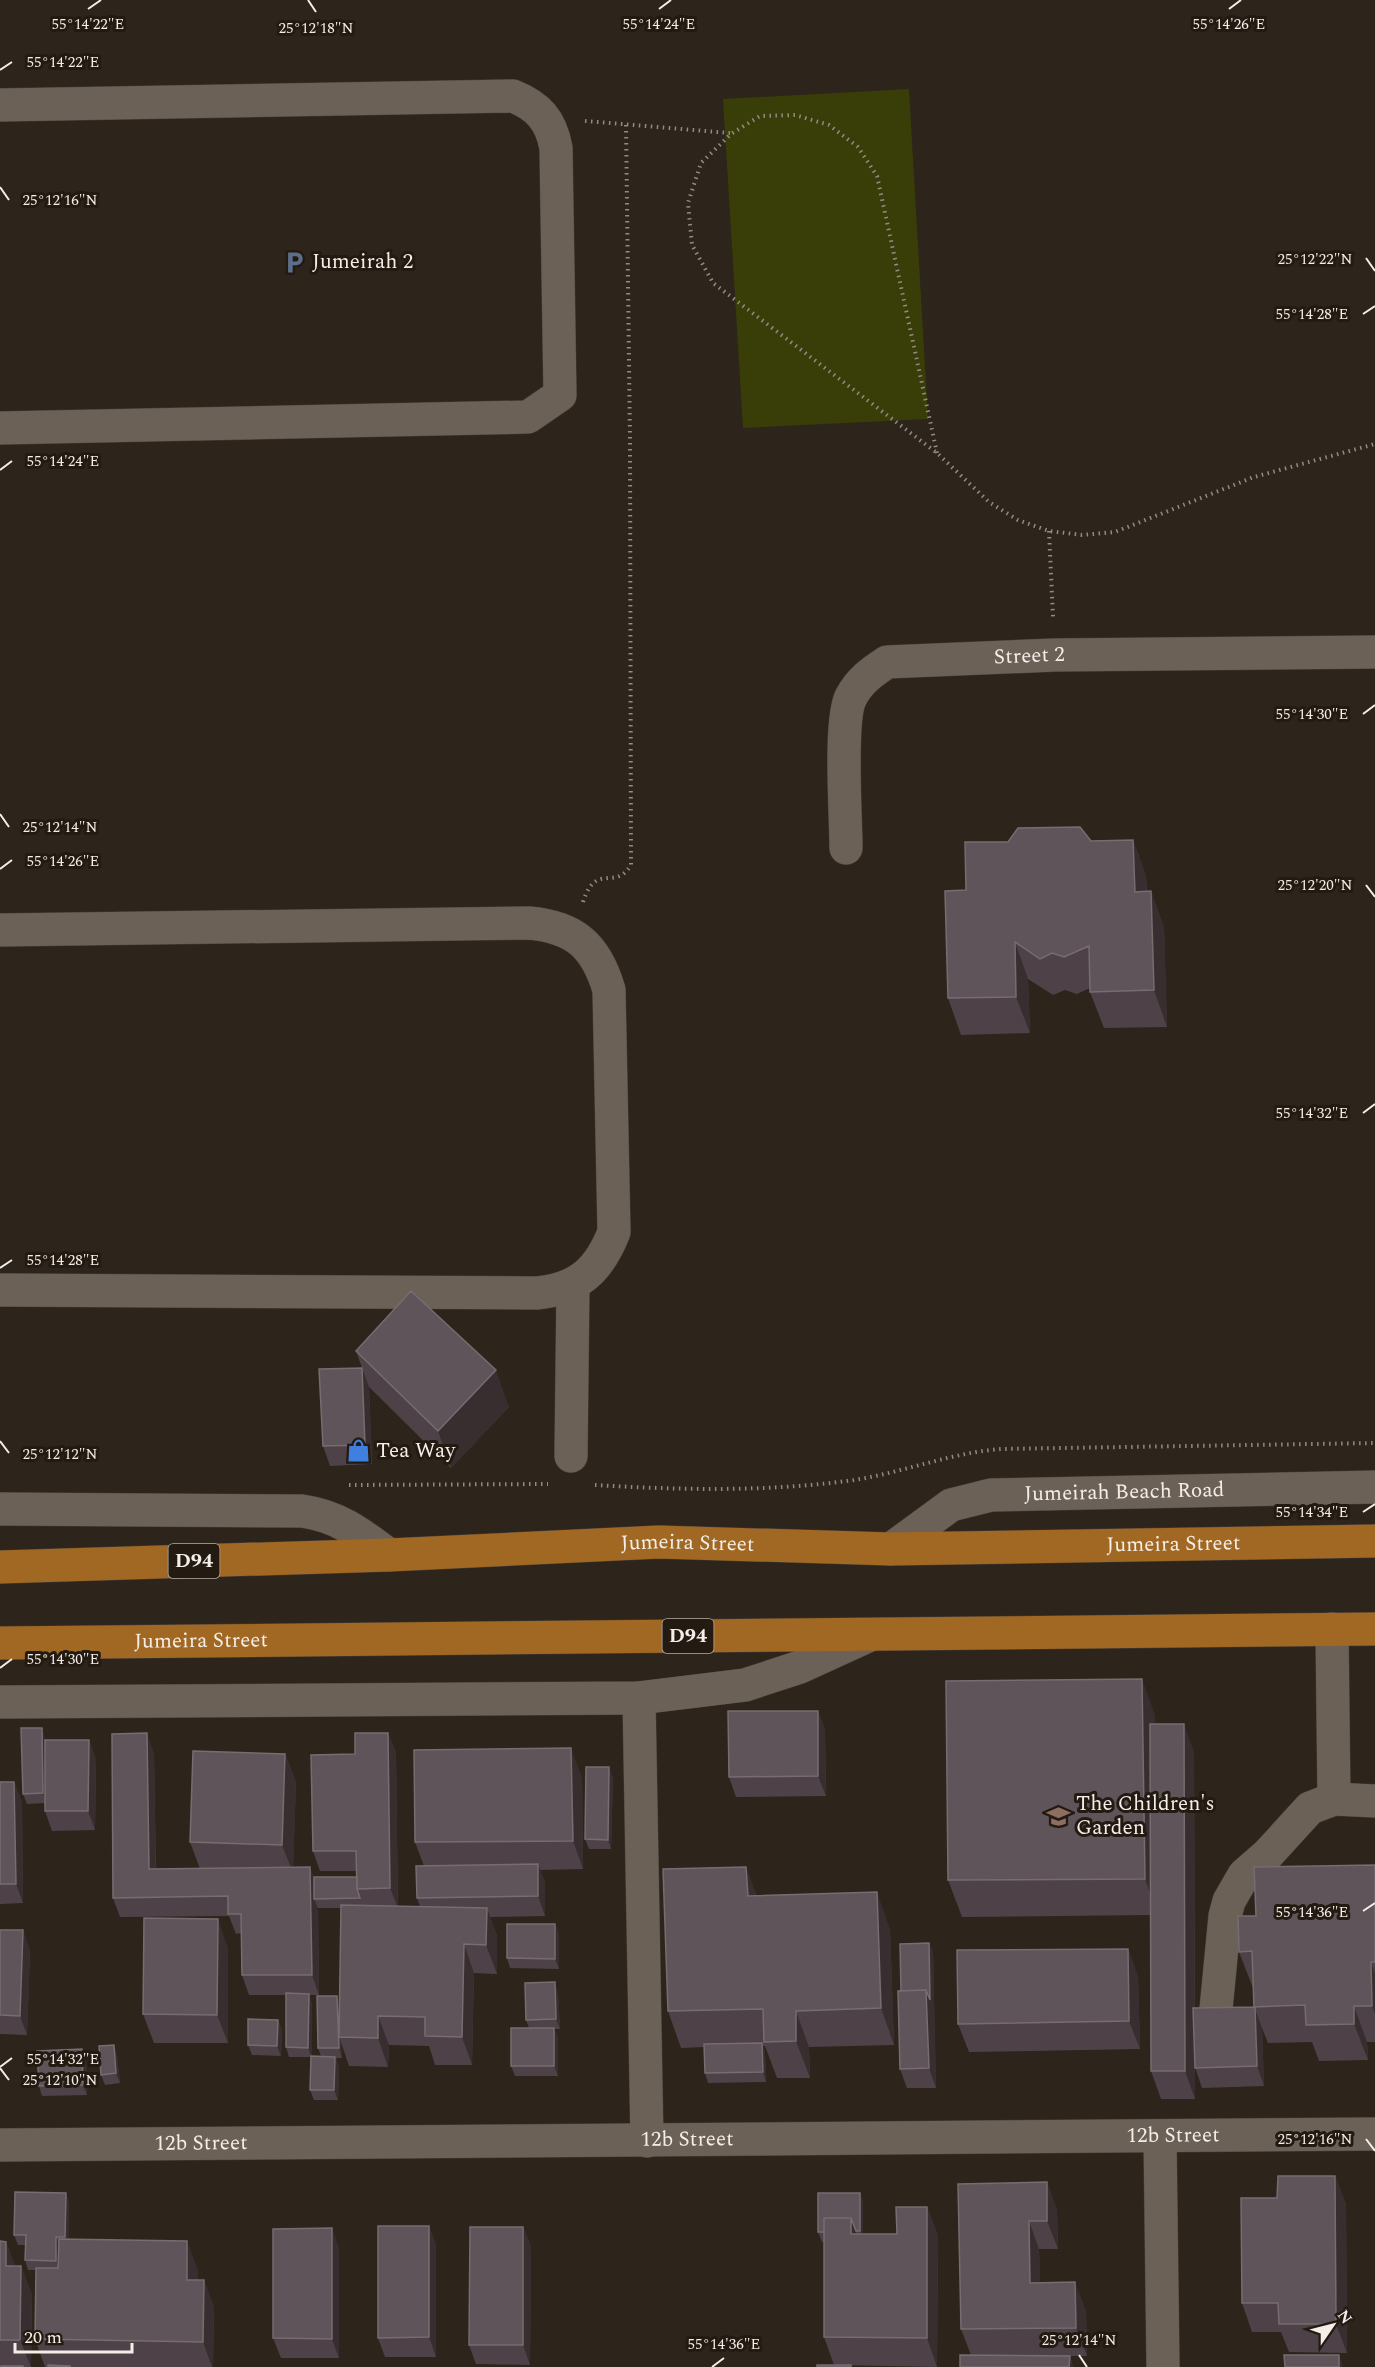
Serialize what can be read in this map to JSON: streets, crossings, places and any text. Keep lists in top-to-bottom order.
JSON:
{
  "streets": {
    "main road": ["Jumeira Street", "D94"],
    "street": ["Street 2", "Jumeirah Beach Road", "12b Street"]
  },
  "crossings": [
    ["Jumeirah Beach Road", "Jumeira Street"]
  ],
  "places": {
    "parking": ["Jumeirah 2"],
    "shop": ["Tea Way"],
    "school or university": ["The Children's Garden"]
  },
  "scale_bar": "20 m",
  "north": "top right",
  "coordinates": [
    "55°14'26\"E",
    "55°14'22\"E",
    "55°14'24\"E",
    "25°12'18\"N",
    "25°12'16\"N",
    "25°12'22\"N",
    "55°14'28\"E",
    "55°14'30\"E",
    "25°12'14\"N",
    "25°12'20\"N",
    "55°14'32\"E",
    "25°12'12\"N",
    "55°14'34\"E",
    "55°14'36\"E",
    "25°12'10\"N"
  ]
}
